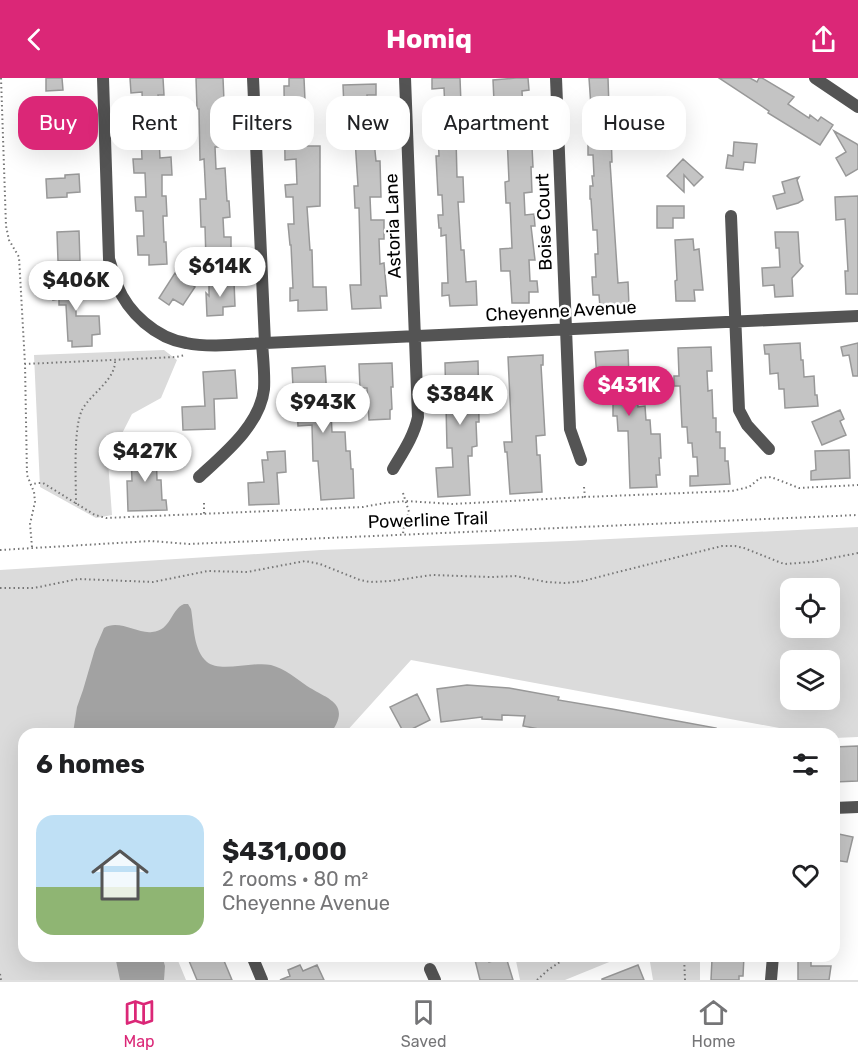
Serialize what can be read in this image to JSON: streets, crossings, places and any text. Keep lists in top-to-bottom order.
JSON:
{
  "streets": {
    "street": ["Boise Court", "Astoria Lane", "Cheyenne Avenue"],
    "path": ["Powerline Trail"]
  },
  "crossings": [
    ["Boise Court", "Cheyenne Avenue"],
    ["Astoria Lane", "Cheyenne Avenue"]
  ],
  "page": {
    "header": "Homiq",
    "chip": [
      "Buy",
      "Rent",
      "Filters",
      "New",
      "Apartment",
      "House"
    ],
    "price": [
      "$614K",
      "$406K",
      "$431K",
      "$384K",
      "$943K",
      "$427K"
    ],
    "heading": "6 homes",
    "list": [
      {
        "name": "$431,000",
        "note": "2 rooms · 80 m² · Cheyenne Avenue"
      }
    ],
    "tabs": ["Map", "Saved", "Home"]
  }
}
